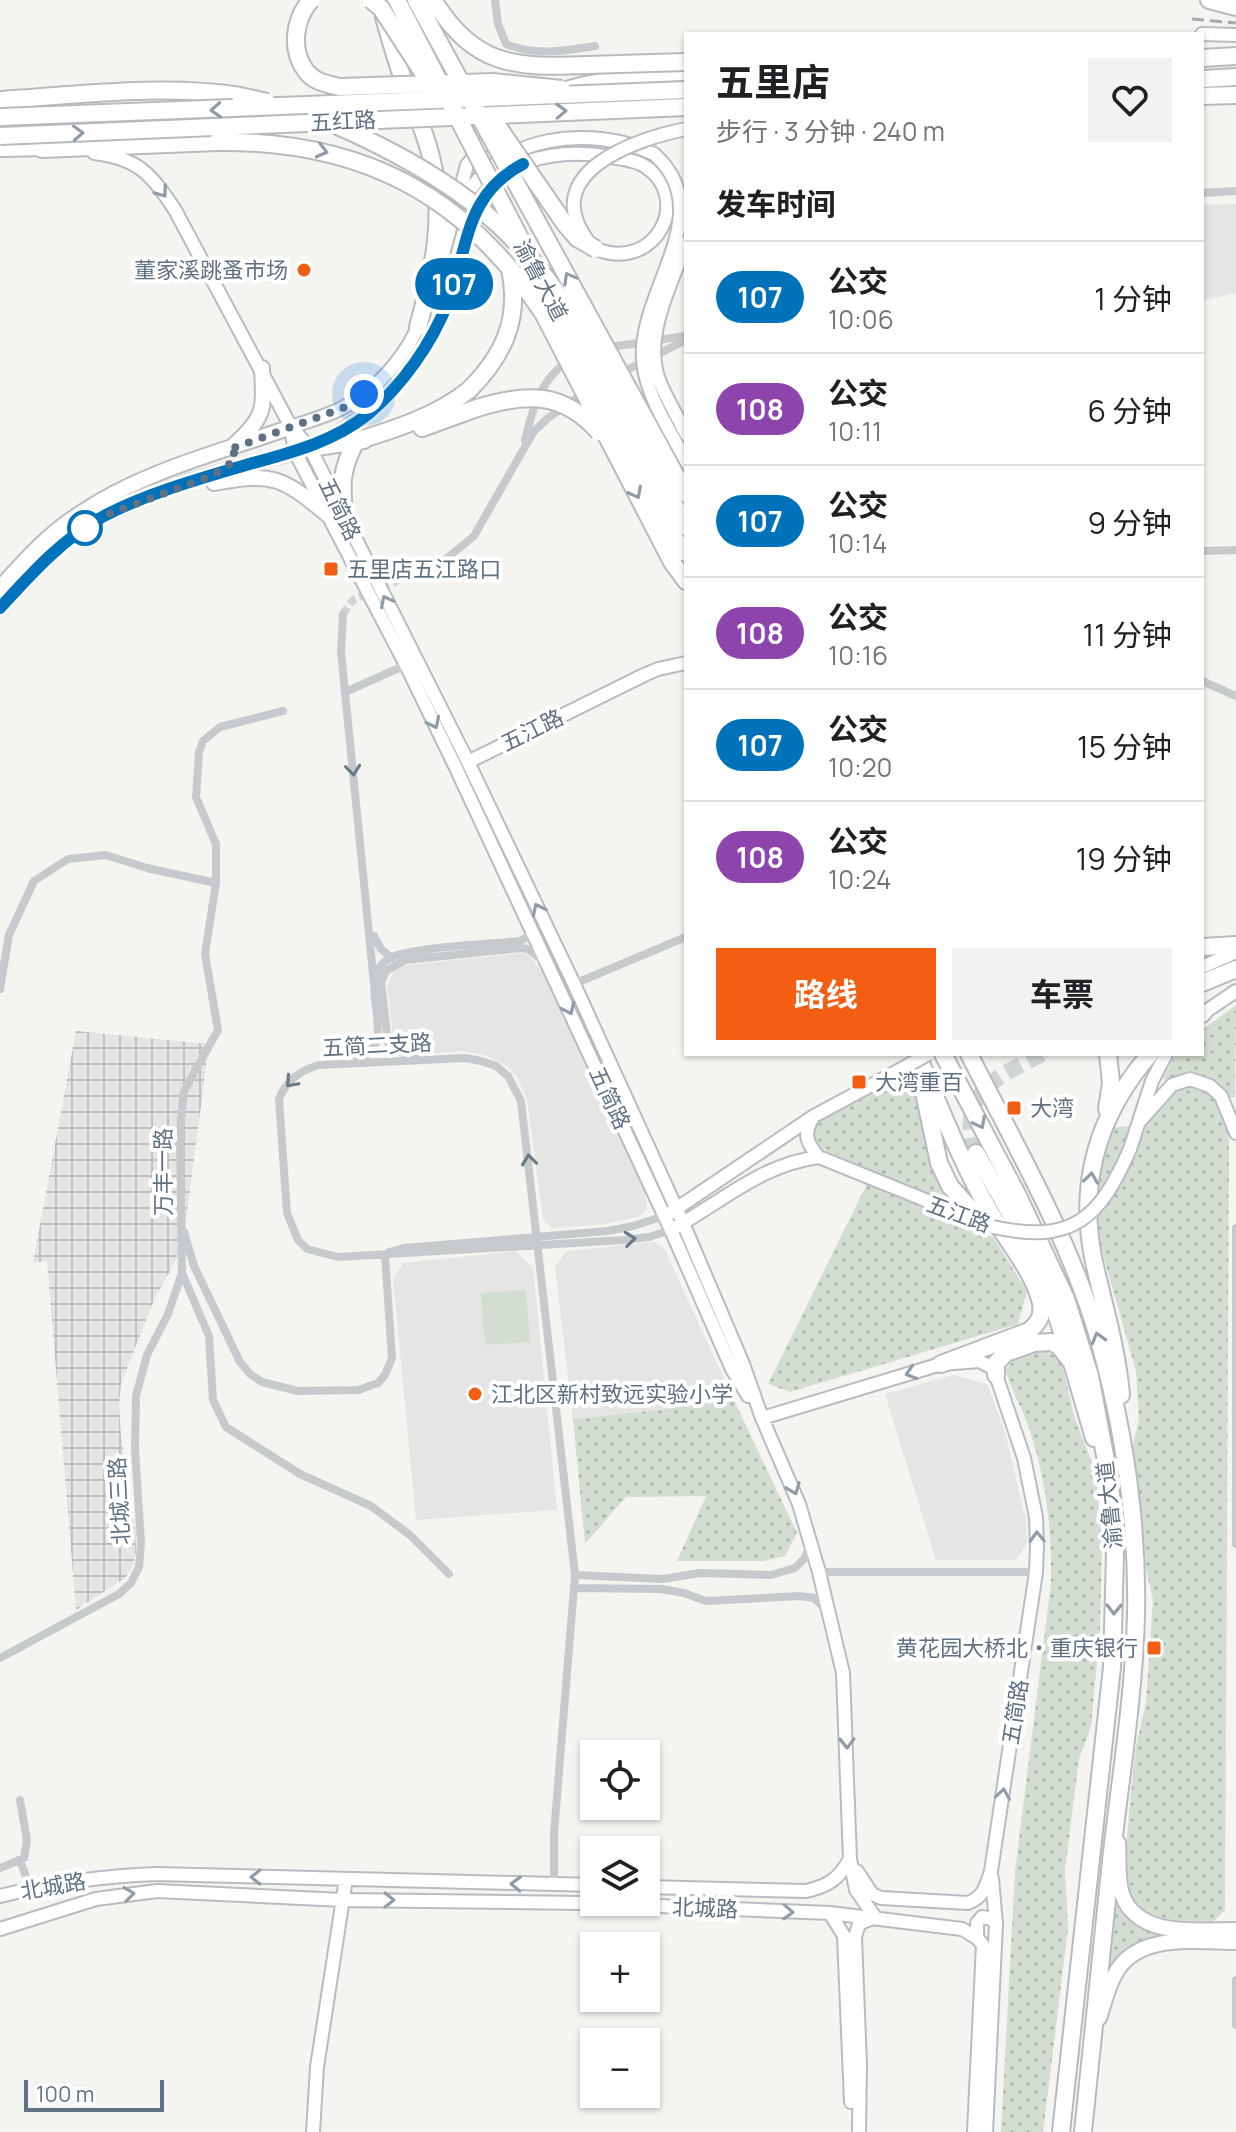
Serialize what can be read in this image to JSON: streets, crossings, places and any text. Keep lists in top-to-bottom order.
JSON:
{
  "streets": {
    "highway": ["五红路", "渝鲁大道"],
    "main road": ["五简路", "五江路", "北城路"],
    "street": ["五简二支路", "万丰一路", "北城三路"]
  },
  "crossings": [
    ["五简路", "五江路"],
    ["五简路", "五简二支路"],
    ["五简路", "北城路"],
    ["万丰一路", "北城三路"]
  ],
  "places": {
    "other": ["董家溪跳蚤市场", "江北区新村致远实验小学"],
    "transit": [
      "五里店五江路口",
      "大湾重百",
      "大湾",
      "黄花园大桥北‧重庆银行"
    ]
  },
  "lines": ["bus line 107"],
  "scale_bar": "100 m",
  "page": {
    "on_map": "107",
    "heading": [
      ["五里店", "步行 · 3 分钟 · 240 m"],
      "发车时间"
    ],
    "list": [
      {
        "mark": "107",
        "name": "公交",
        "note": "10:06",
        "value": "1 分钟"
      },
      {
        "mark": "108",
        "name": "公交",
        "note": "10:11",
        "value": "6 分钟"
      },
      {
        "mark": "107",
        "name": "公交",
        "note": "10:14",
        "value": "9 分钟"
      },
      {
        "mark": "108",
        "name": "公交",
        "note": "10:16",
        "value": "11 分钟"
      },
      {
        "mark": "107",
        "name": "公交",
        "note": "10:20",
        "value": "15 分钟"
      },
      {
        "mark": "108",
        "name": "公交",
        "note": "10:24",
        "value": "19 分钟"
      }
    ],
    "buttons": ["路线", "车票"],
    "map_buttons": ["+", "−"],
    "scale": "100 m"
  }
}
